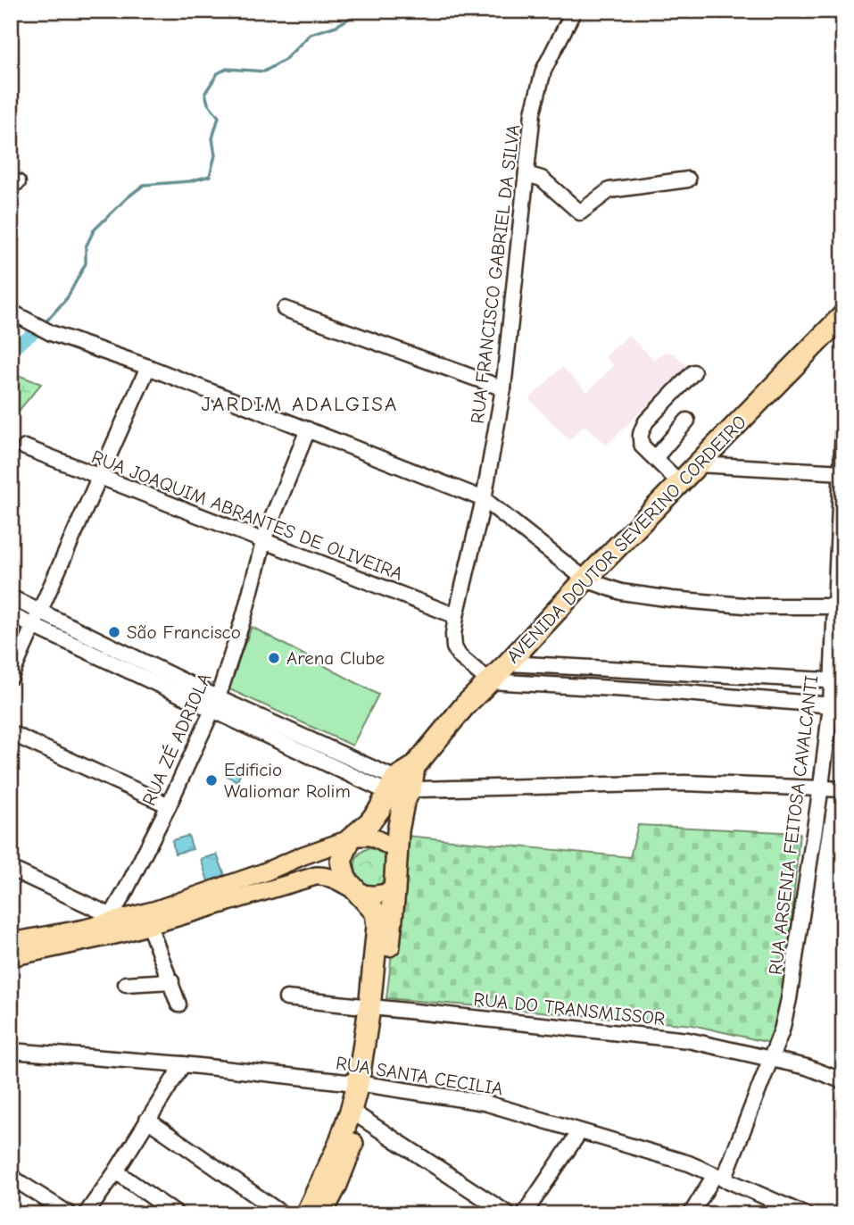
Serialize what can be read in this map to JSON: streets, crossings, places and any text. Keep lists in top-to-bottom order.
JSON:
{
  "streets": {
    "highway": ["AVENIDA DOUTOR SEVERINO CORDEIRO"],
    "street": [
      "RUA FRANCISCO GABRIEL DA SILVA",
      "RUA JOAQUIM ABRANTES DE OLIVEIRA",
      "RUA ZÉ ADRIOLA",
      "RUA ARSENIA FEITOSA CAVALCANTI",
      "RUA DO TRANSMISSOR",
      "RUA SANTA CECILIA"
    ]
  },
  "crossings": [
    ["RUA FRANCISCO GABRIEL DA SILVA", "RUA JOAQUIM ABRANTES DE OLIVEIRA"],
    ["RUA FRANCISCO GABRIEL DA SILVA", "AVENIDA DOUTOR SEVERINO CORDEIRO"],
    ["RUA JOAQUIM ABRANTES DE OLIVEIRA", "RUA ZÉ ADRIOLA"],
    ["RUA ARSENIA FEITOSA CAVALCANTI", "RUA DO TRANSMISSOR"],
    ["RUA ARSENIA FEITOSA CAVALCANTI", "RUA SANTA CECILIA"]
  ],
  "districts": ["JARDIM ADALGISA"],
  "places": ["São Francisco", "Arena Clube", "Edificio Waliomar Rolim"]
}
